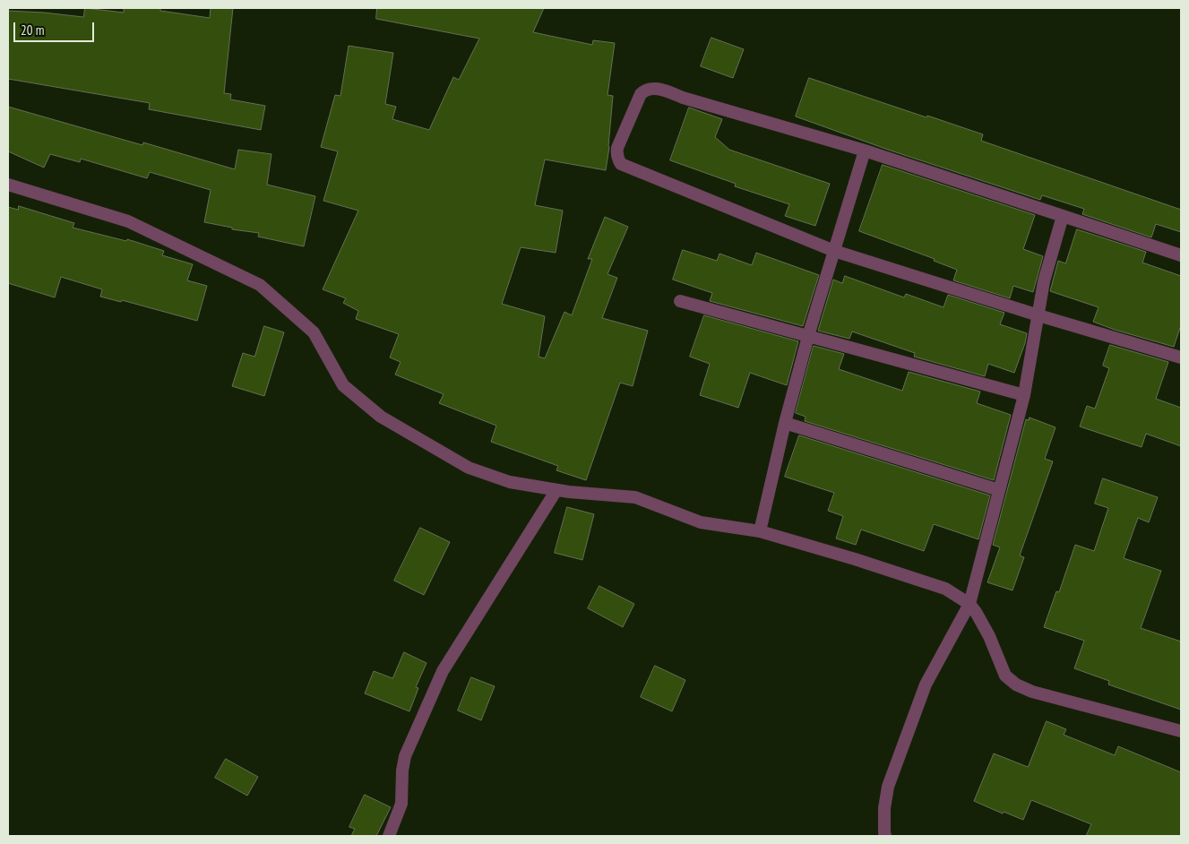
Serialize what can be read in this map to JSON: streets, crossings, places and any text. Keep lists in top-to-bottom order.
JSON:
{
  "scale_bar": "20 m"
}
